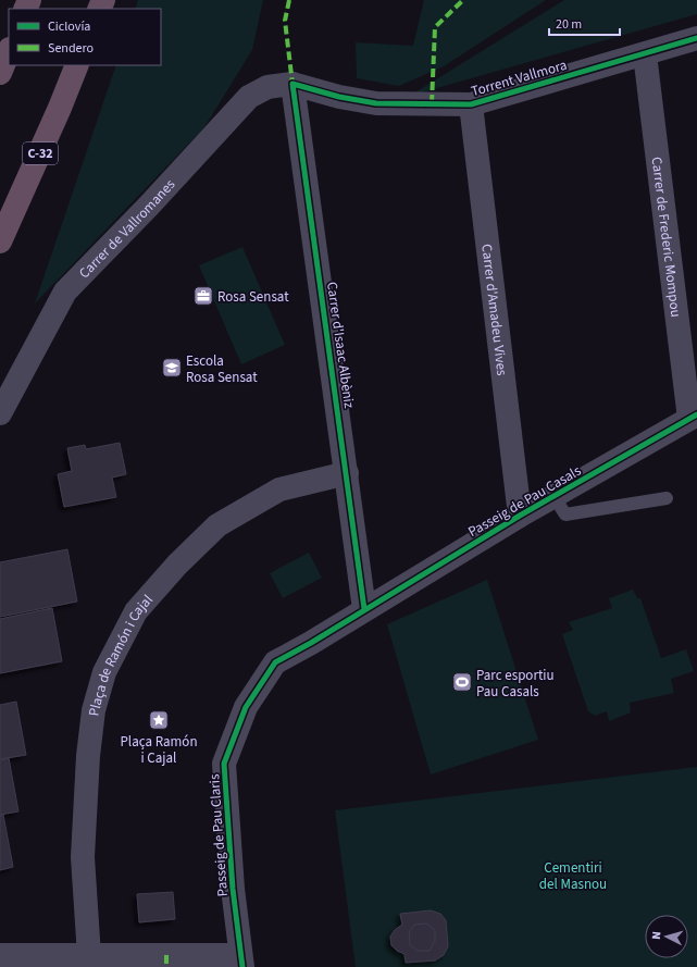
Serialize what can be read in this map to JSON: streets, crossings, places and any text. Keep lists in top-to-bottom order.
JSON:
{
  "streets": {
    "highway": ["C-32"],
    "street": [
      "Torrent Vallmora",
      "Carrer de Vallromanes",
      "Carrer de Frederic Mompou",
      "Carrer d'Amadeu Vives",
      "Carrer d'Isaac Albèniz",
      "Passeig de Pau Casals",
      "Plaça de Ramón i Cajal",
      "Passeig de Pau Claris"
    ]
  },
  "crossings": [
    ["Torrent Vallmora", "Carrer de Vallromanes"],
    ["Torrent Vallmora", "Carrer de Frederic Mompou"],
    ["Torrent Vallmora", "Carrer d'Amadeu Vives"],
    ["Torrent Vallmora", "Carrer d'Isaac Albèniz"],
    ["Carrer de Vallromanes", "Carrer d'Isaac Albèniz"],
    ["Carrer de Frederic Mompou", "Passeig de Pau Casals"],
    ["Carrer d'Amadeu Vives", "Passeig de Pau Casals"],
    ["Carrer d'Isaac Albèniz", "Passeig de Pau Casals"],
    ["Carrer d'Isaac Albèniz", "Plaça de Ramón i Cajal"],
    ["Carrer d'Isaac Albèniz", "Passeig de Pau Claris"],
    ["Passeig de Pau Casals", "Passeig de Pau Claris"]
  ],
  "parks": ["Cementiri del Masnou"],
  "places": {
    "office": ["Rosa Sensat"],
    "school or university": ["Escola Rosa Sensat"],
    "sports": ["Parc esportiu Pau Casals"],
    "place": ["Plaça Ramón i Cajal"]
  },
  "legend": ["Ciclovía", "Sendero"],
  "scale_bar": "20 m",
  "north": "left"
}
